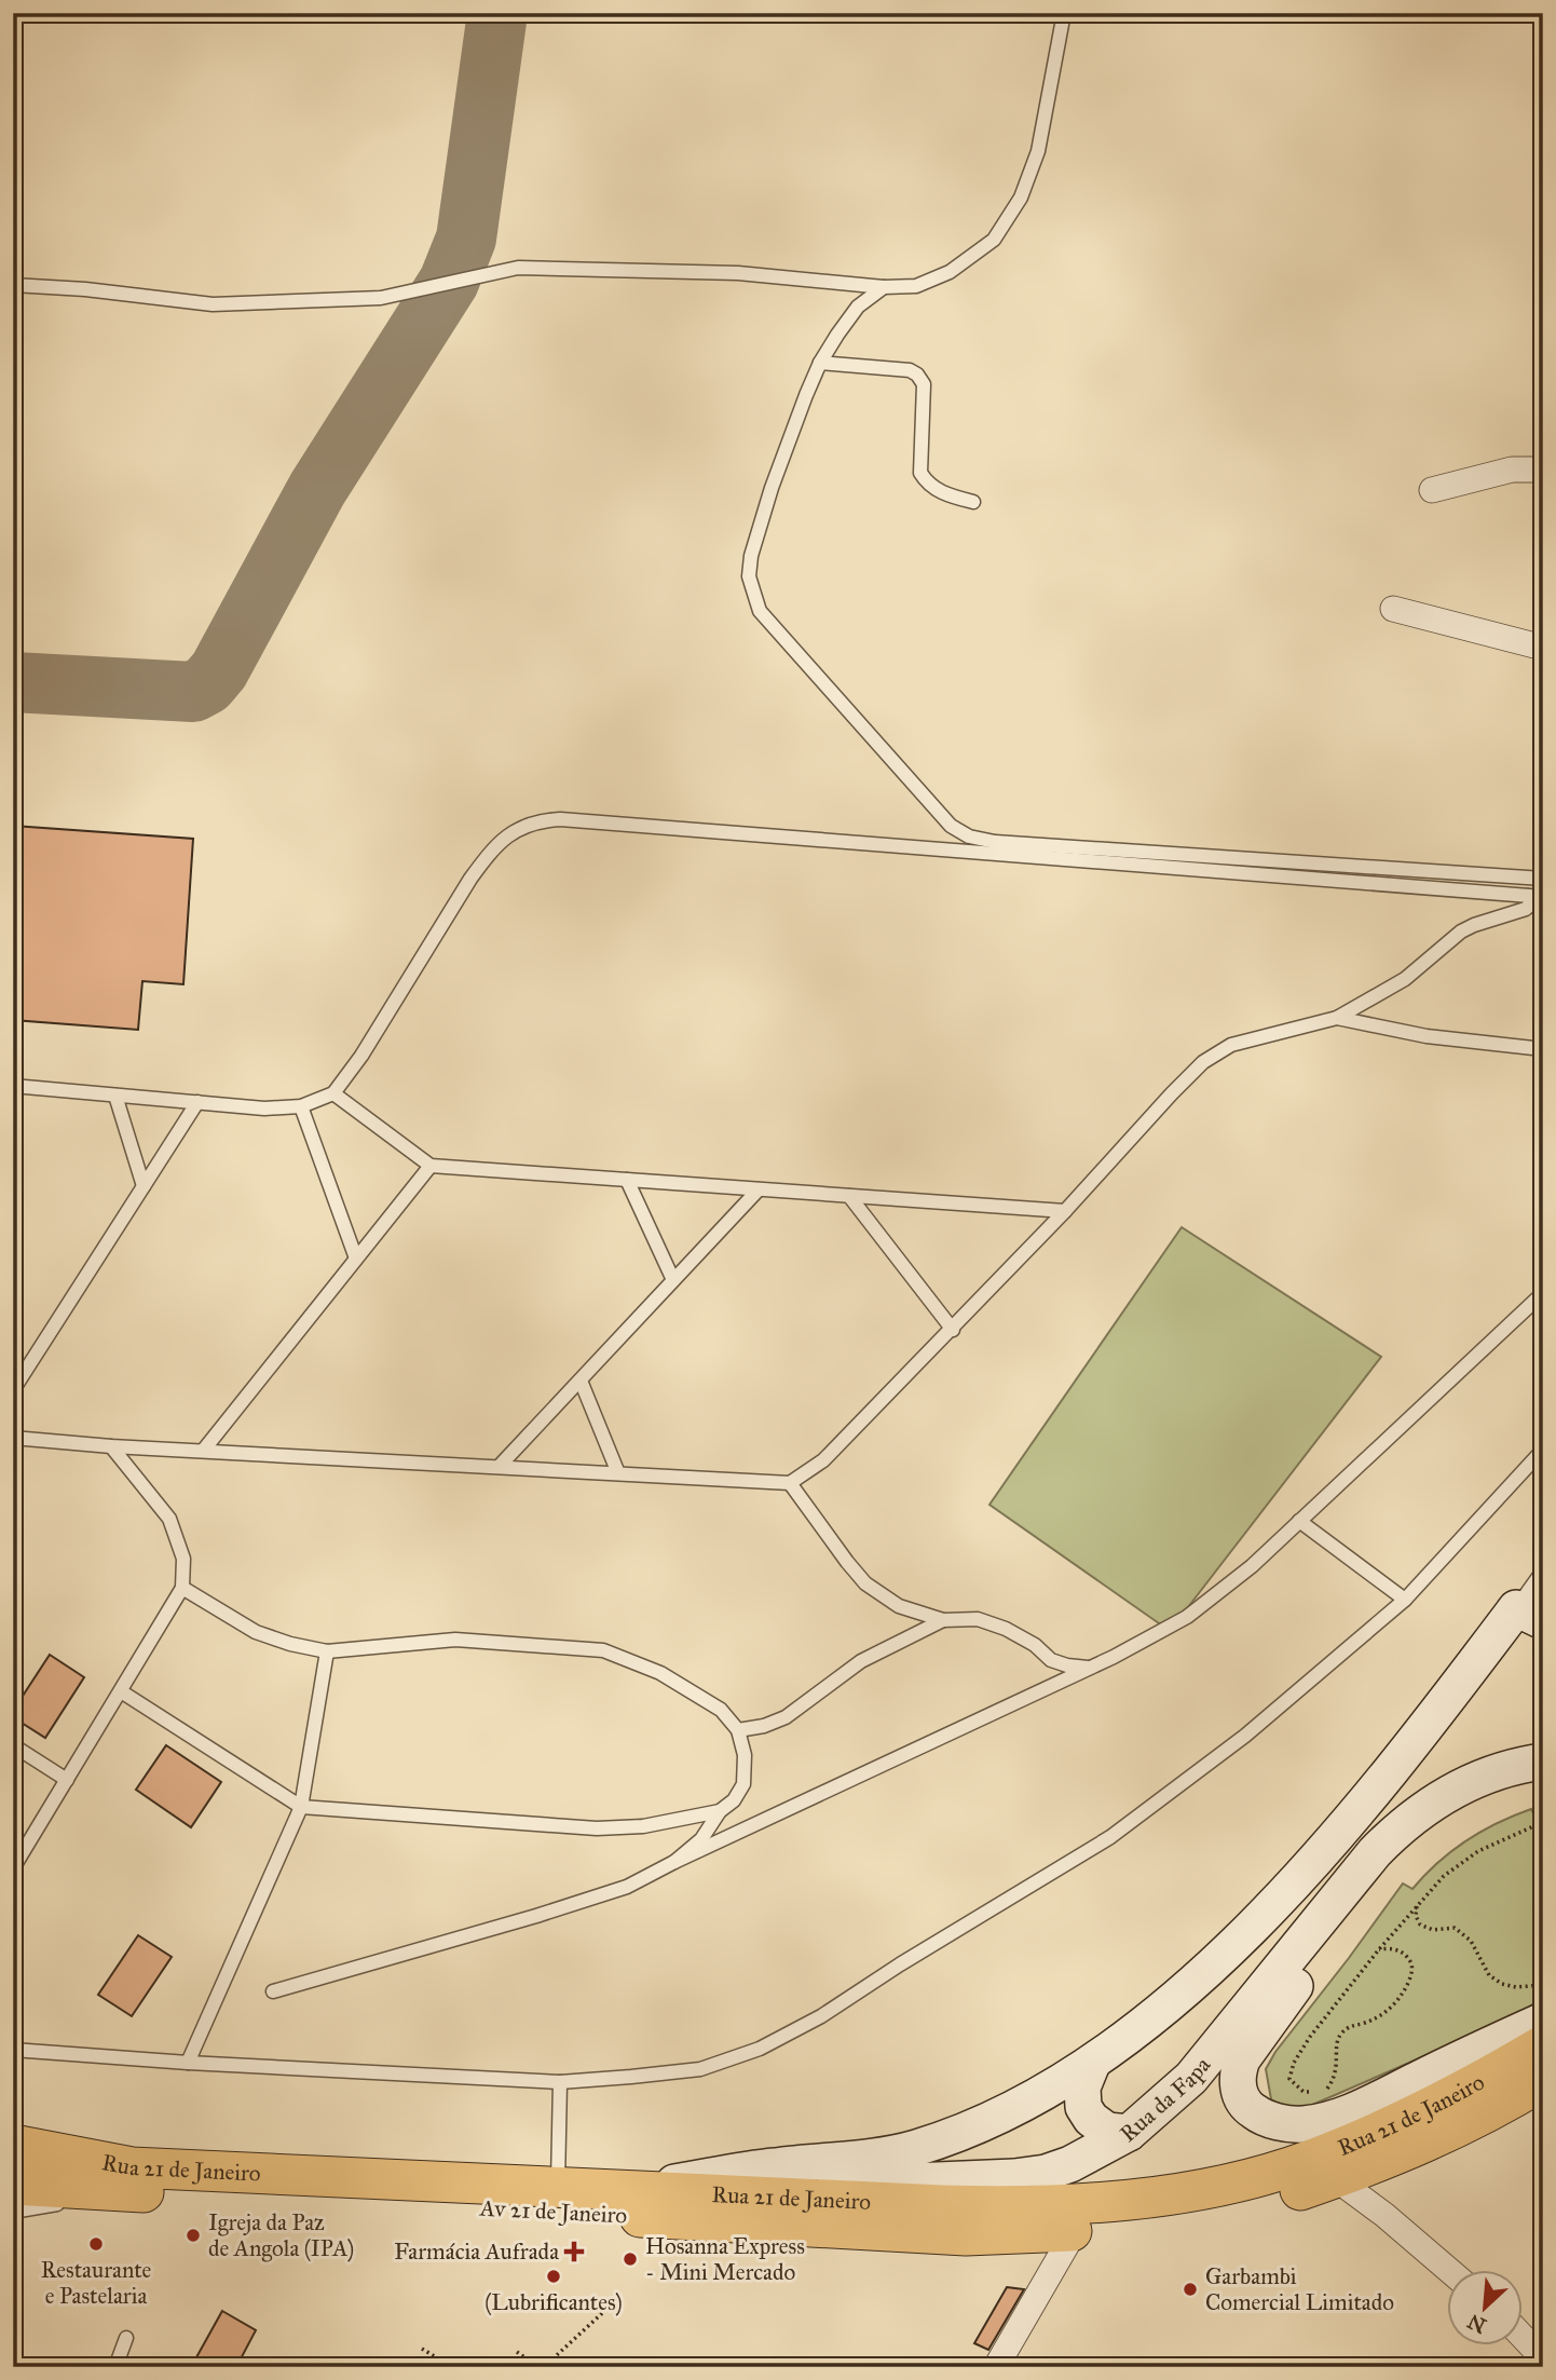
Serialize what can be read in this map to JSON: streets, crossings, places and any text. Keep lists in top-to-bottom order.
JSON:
{
  "streets": {
    "main road": ["Rua da Fapa", "Rua 21 de Janeiro", "Av 21 de Janeiro"]
  },
  "crossings": [
    ["Rua da Fapa", "Rua 21 de Janeiro"],
    ["Rua 21 de Janeiro", "Av 21 de Janeiro"]
  ],
  "places": {
    "other": [
      "Igreja da Paz de Angola (IPA)",
      "Restaurante e Pastelaria",
      "Hosanna Express - Mini Mercado",
      "(Lubrificantes)",
      "Garbambi Comercial Limitado"
    ],
    "health": ["Farmácia Aufrada"]
  },
  "north": "bottom left"
}
